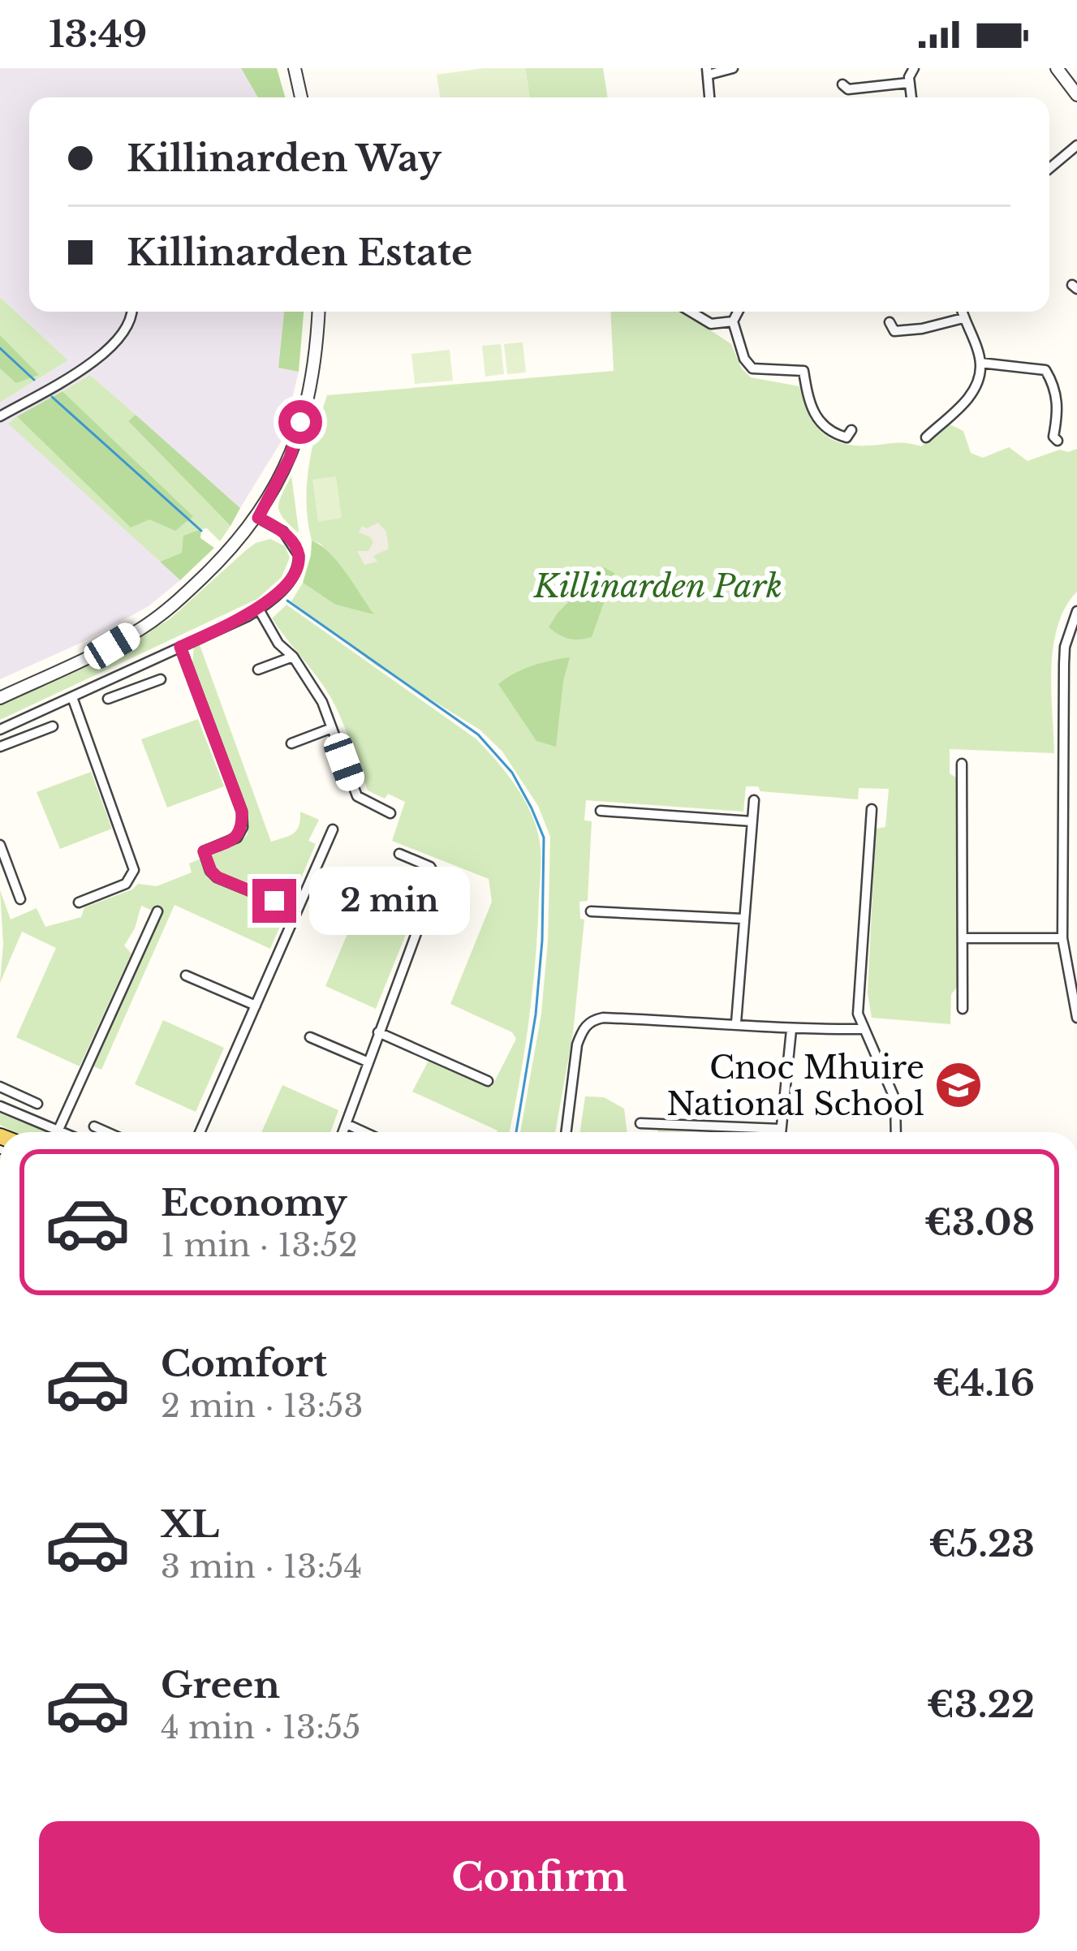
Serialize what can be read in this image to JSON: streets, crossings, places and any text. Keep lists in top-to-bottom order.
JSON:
{
  "parks": ["Killinarden Park"],
  "places": {
    "school or university": ["Cnoc Mhuire National School"]
  },
  "page": {
    "status": "13:49",
    "banner": ["Killinarden Way", "Killinarden Estate"],
    "bubble": "2 min",
    "list": [
      {
        "name": "Economy",
        "note": "1 min · 13:52",
        "value": "€3.08"
      },
      {
        "name": "Comfort",
        "note": "2 min · 13:53",
        "value": "€4.16"
      },
      {
        "name": "XL",
        "note": "3 min · 13:54",
        "value": "€5.23"
      },
      {
        "name": "Green",
        "note": "4 min · 13:55",
        "value": "€3.22"
      }
    ],
    "buttons": "Confirm"
  }
}
